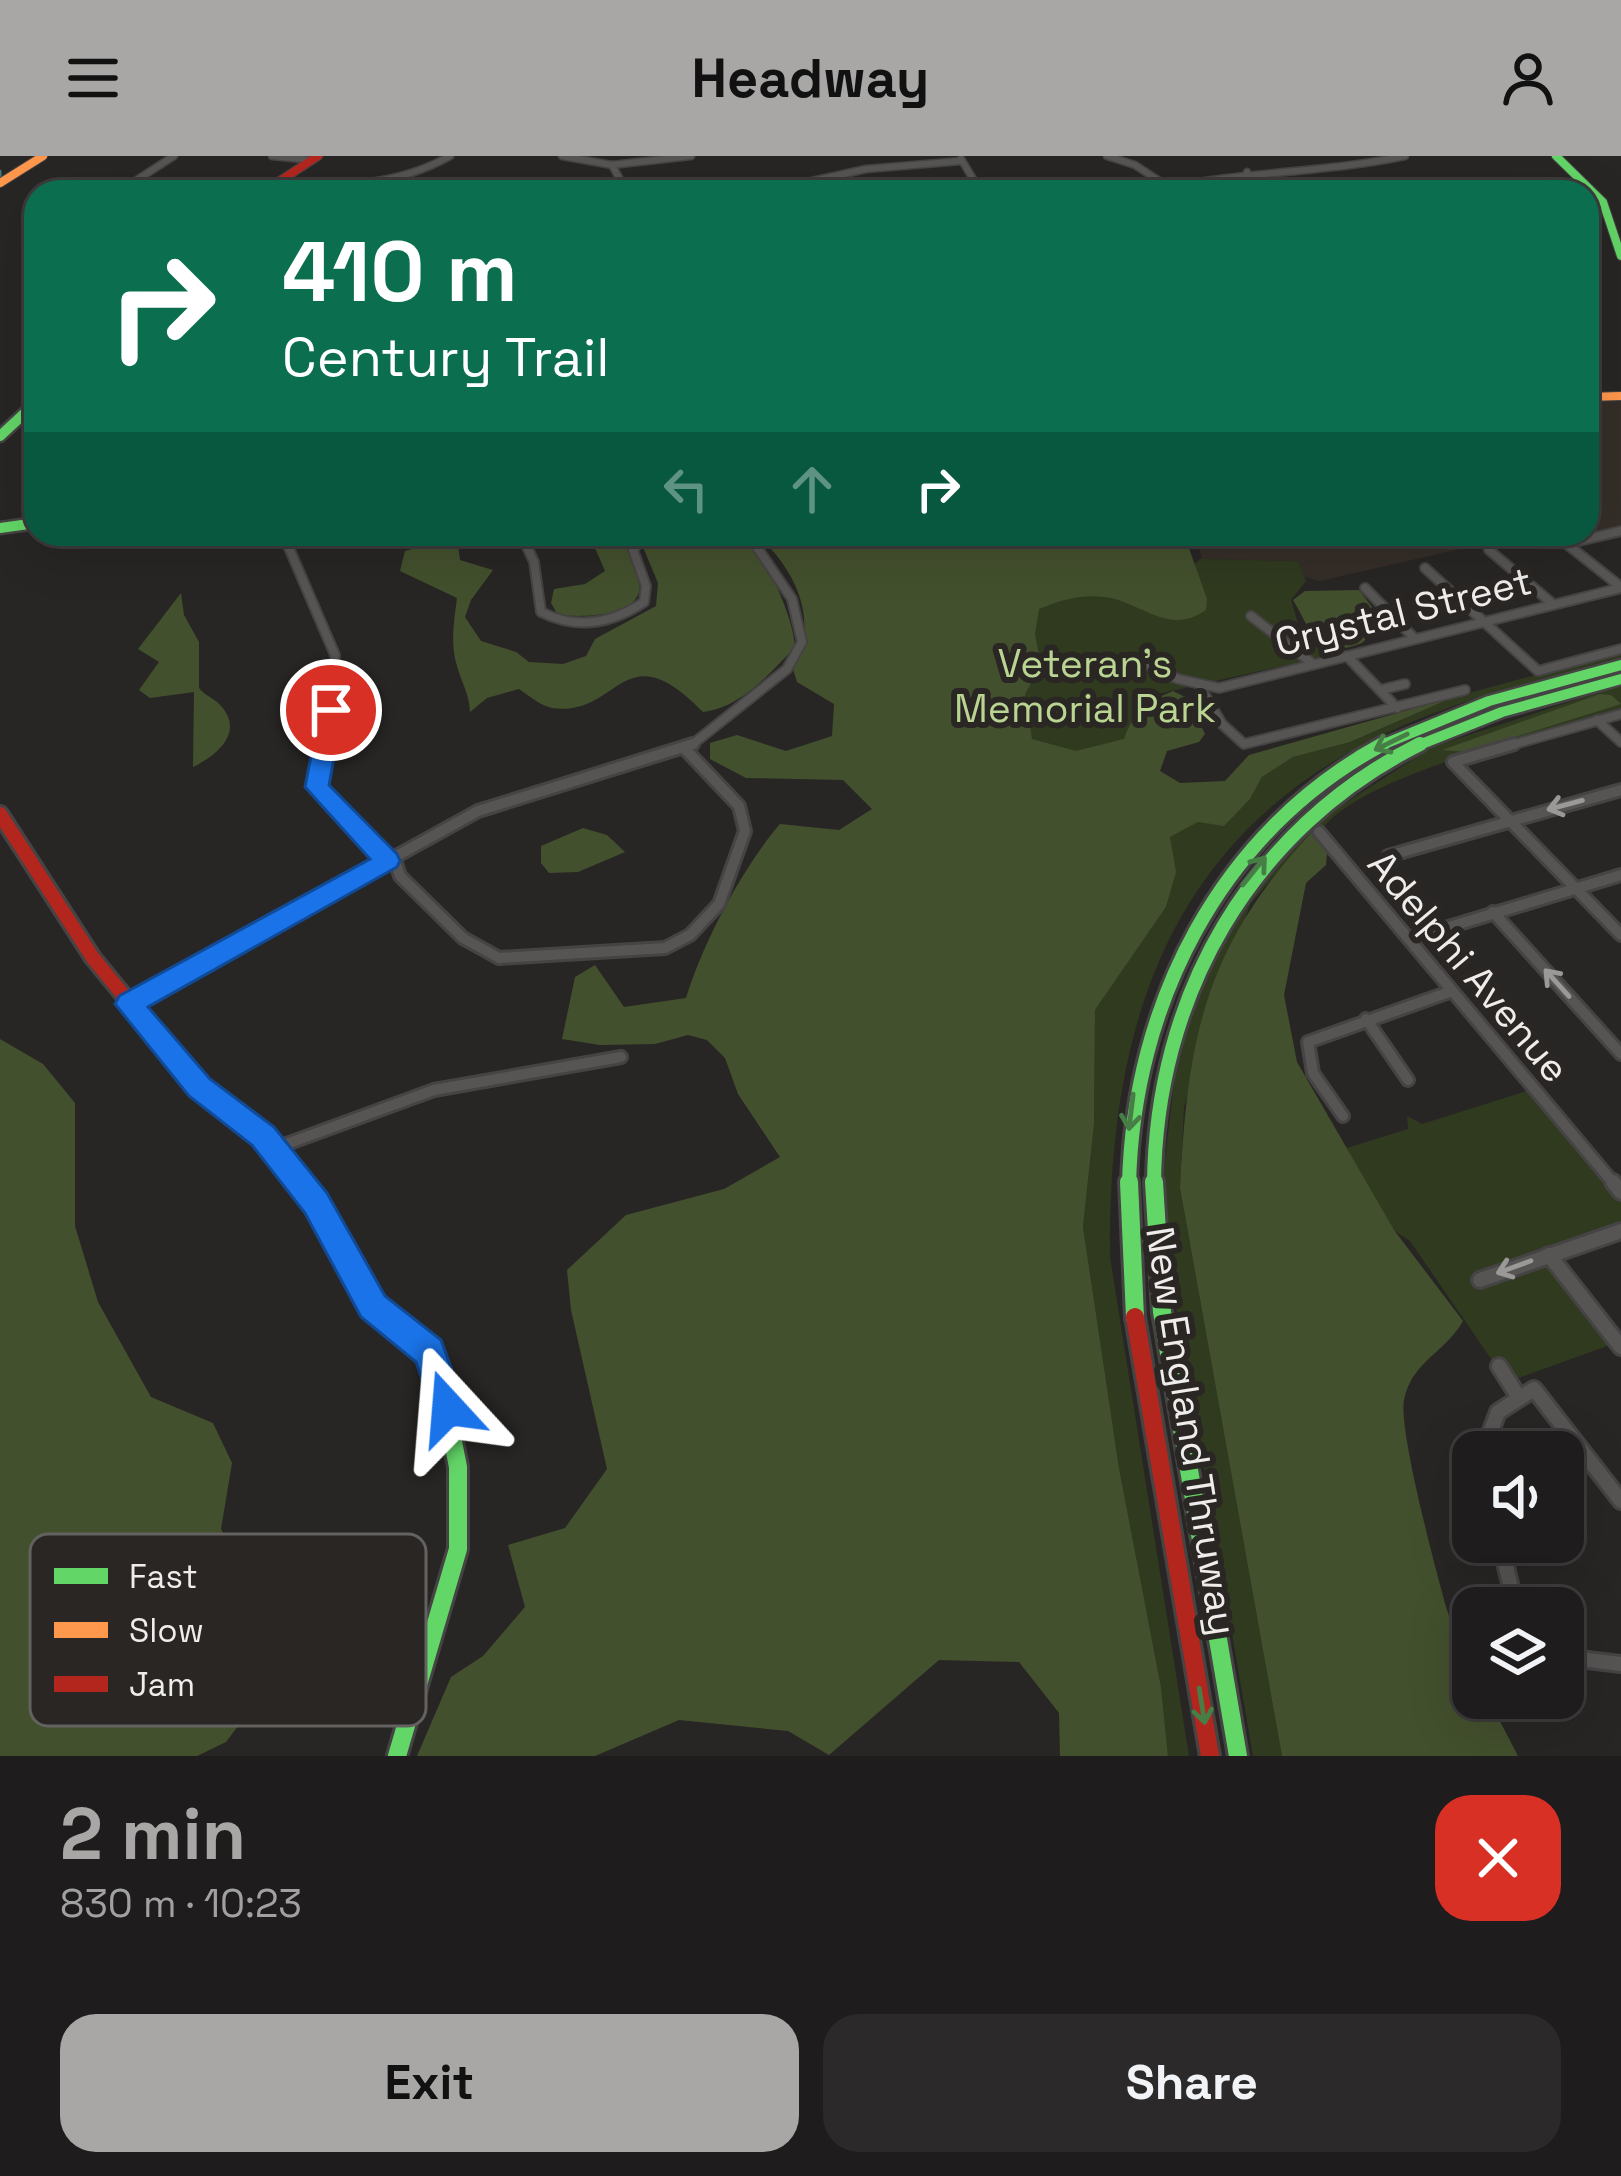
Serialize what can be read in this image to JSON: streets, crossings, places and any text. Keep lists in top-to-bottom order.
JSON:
{
  "streets": {
    "main road": ["New England Thruway"],
    "street": ["Crystal Street", "Adelphi Avenue"]
  },
  "parks": ["Veteran's Memorial Park"],
  "legend": ["Fast", "Slow", "Jam"],
  "page": {
    "header": "Headway",
    "turn": ["410 m", "Century Trail"],
    "heading": ["2 min", "830 m · 10:23"],
    "buttons": ["Exit", "Share"]
  }
}
